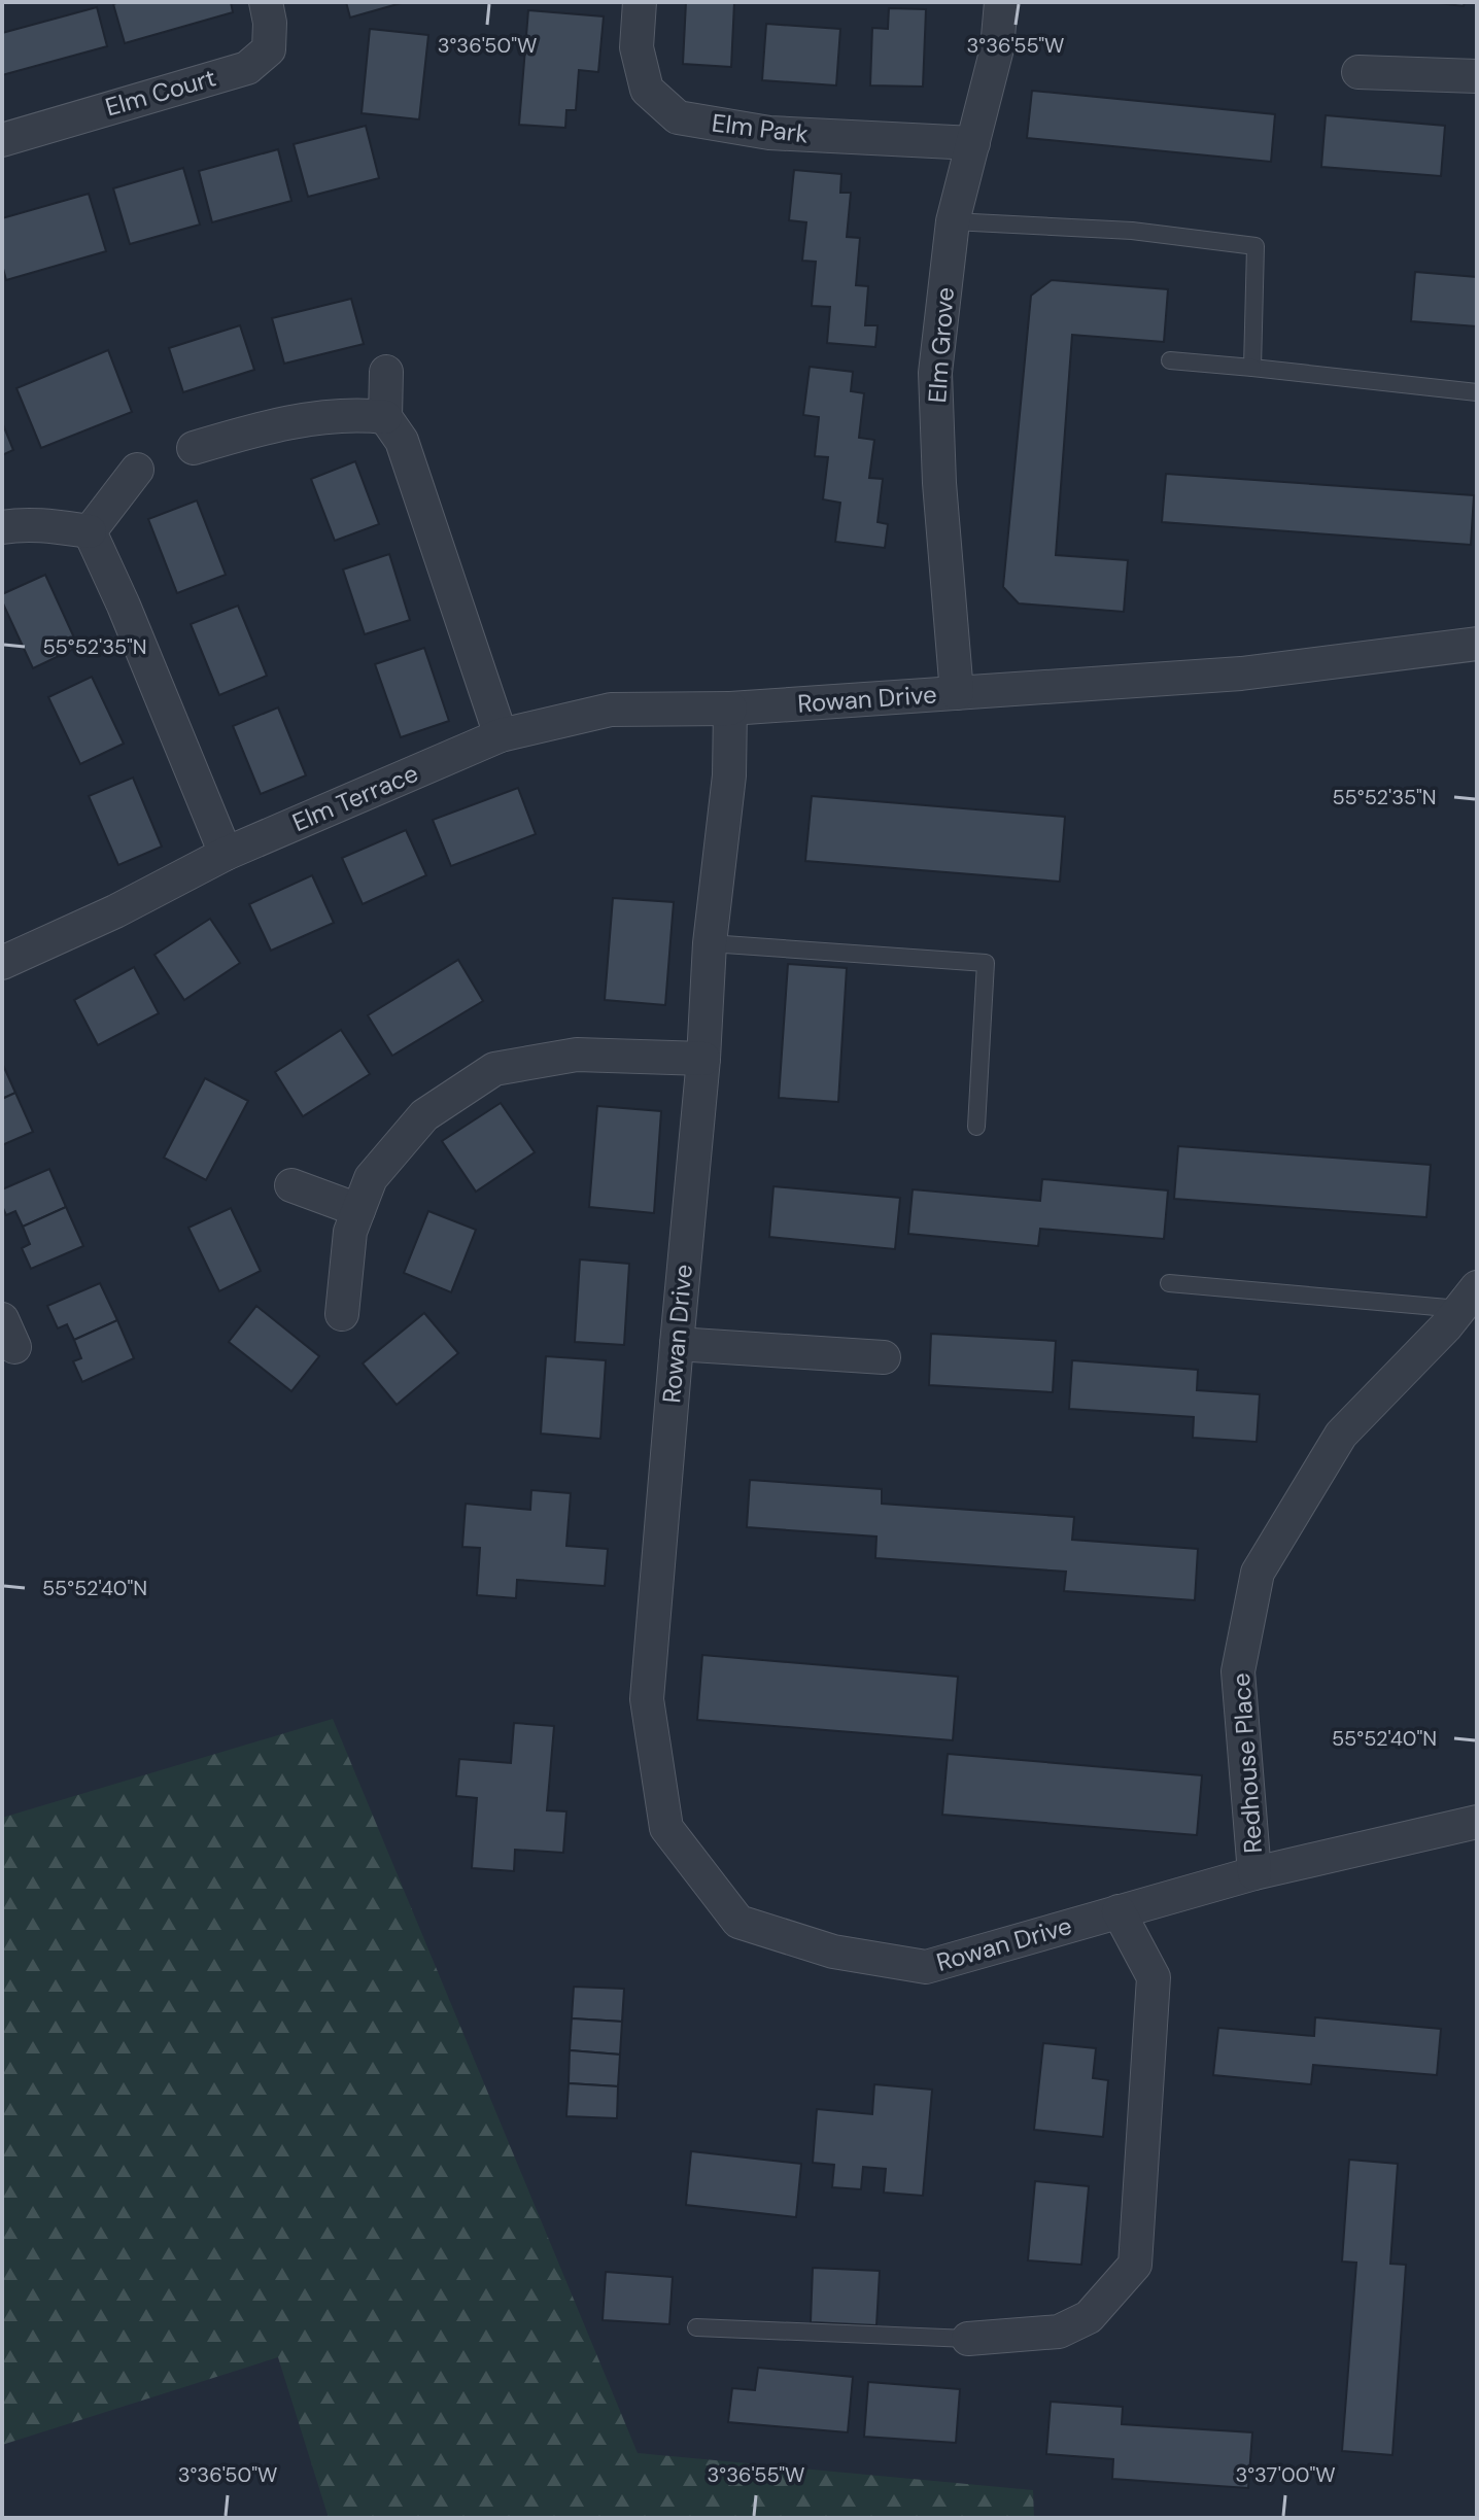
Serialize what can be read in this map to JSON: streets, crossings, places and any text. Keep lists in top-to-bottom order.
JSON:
{
  "streets": {
    "street": [
      "Elm Court",
      "Elm Park",
      "Elm Grove",
      "Rowan Drive",
      "Elm Terrace",
      "Redhouse Place"
    ]
  },
  "crossings": [
    ["Elm Park", "Elm Grove"],
    ["Elm Grove", "Rowan Drive"],
    ["Rowan Drive", "Elm Terrace"],
    ["Rowan Drive", "Redhouse Place"]
  ],
  "coordinates": [
    "3°36'50\"W",
    "3°36'55\"W",
    "55°52'35\"N",
    "55°52'40\"N",
    "3°37'00\"W"
  ]
}
